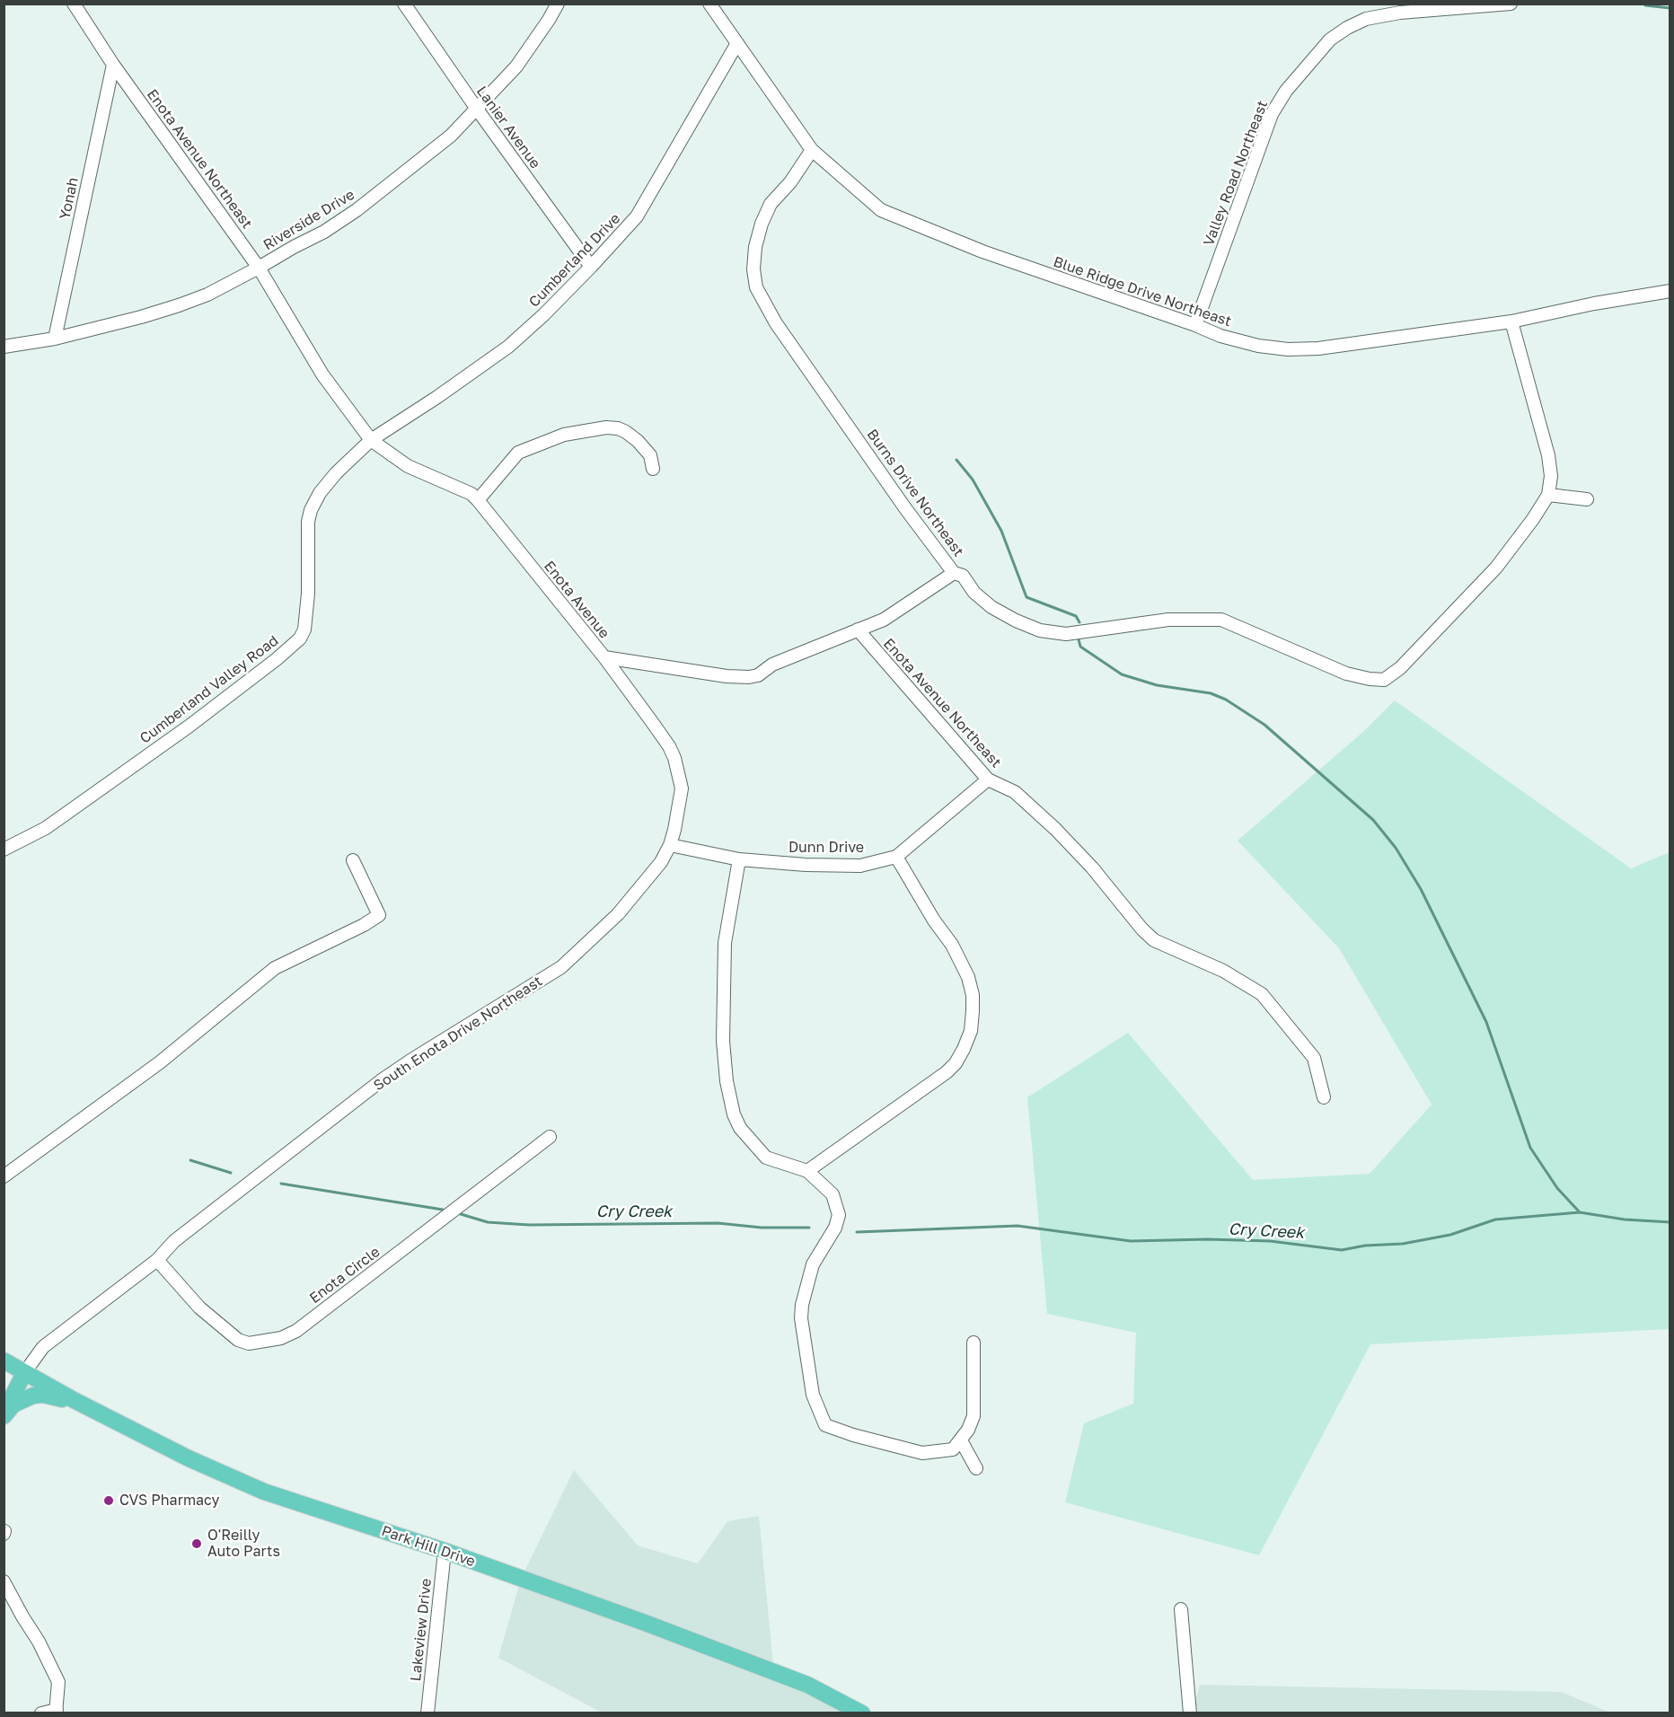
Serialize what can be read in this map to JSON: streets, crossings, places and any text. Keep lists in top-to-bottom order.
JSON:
{
  "streets": {
    "main road": ["South Enota Drive Northeast", "Park Hill Drive"],
    "street": [
      "Lanier Avenue",
      "Enota Avenue Northeast",
      "Valley Road Northeast",
      "Yonah",
      "Riverside Drive",
      "Cumberland Drive",
      "Blue Ridge Drive Northeast",
      "Burns Drive Northeast",
      "Enota Avenue",
      "Cumberland Valley Road",
      "Dunn Drive",
      "Enota Circle",
      "Lakeview Drive"
    ]
  },
  "crossings": [
    ["Lanier Avenue", "Riverside Drive"],
    ["Lanier Avenue", "Cumberland Drive"],
    ["Enota Avenue Northeast", "Yonah"],
    ["Enota Avenue Northeast", "Riverside Drive"],
    ["Enota Avenue Northeast", "Cumberland Drive"],
    ["Enota Avenue Northeast", "Enota Avenue"],
    ["Enota Avenue Northeast", "Cumberland Valley Road"],
    ["Enota Avenue Northeast", "Dunn Drive"],
    ["Valley Road Northeast", "Blue Ridge Drive Northeast"],
    ["Yonah", "Riverside Drive"],
    ["Cumberland Drive", "Blue Ridge Drive Northeast"],
    ["Cumberland Drive", "Enota Avenue"],
    ["Cumberland Drive", "Cumberland Valley Road"],
    ["Blue Ridge Drive Northeast", "Burns Drive Northeast"],
    ["Burns Drive Northeast", "Enota Avenue"],
    ["Enota Avenue", "Cumberland Valley Road"],
    ["Enota Avenue", "South Enota Drive Northeast"],
    ["Dunn Drive", "South Enota Drive Northeast"],
    ["South Enota Drive Northeast", "Enota Circle"],
    ["South Enota Drive Northeast", "Park Hill Drive"],
    ["Park Hill Drive", "Lakeview Drive"]
  ],
  "water": ["Cry Creek"],
  "places": ["CVS Pharmacy", "O'Reilly Auto Parts"]
}
